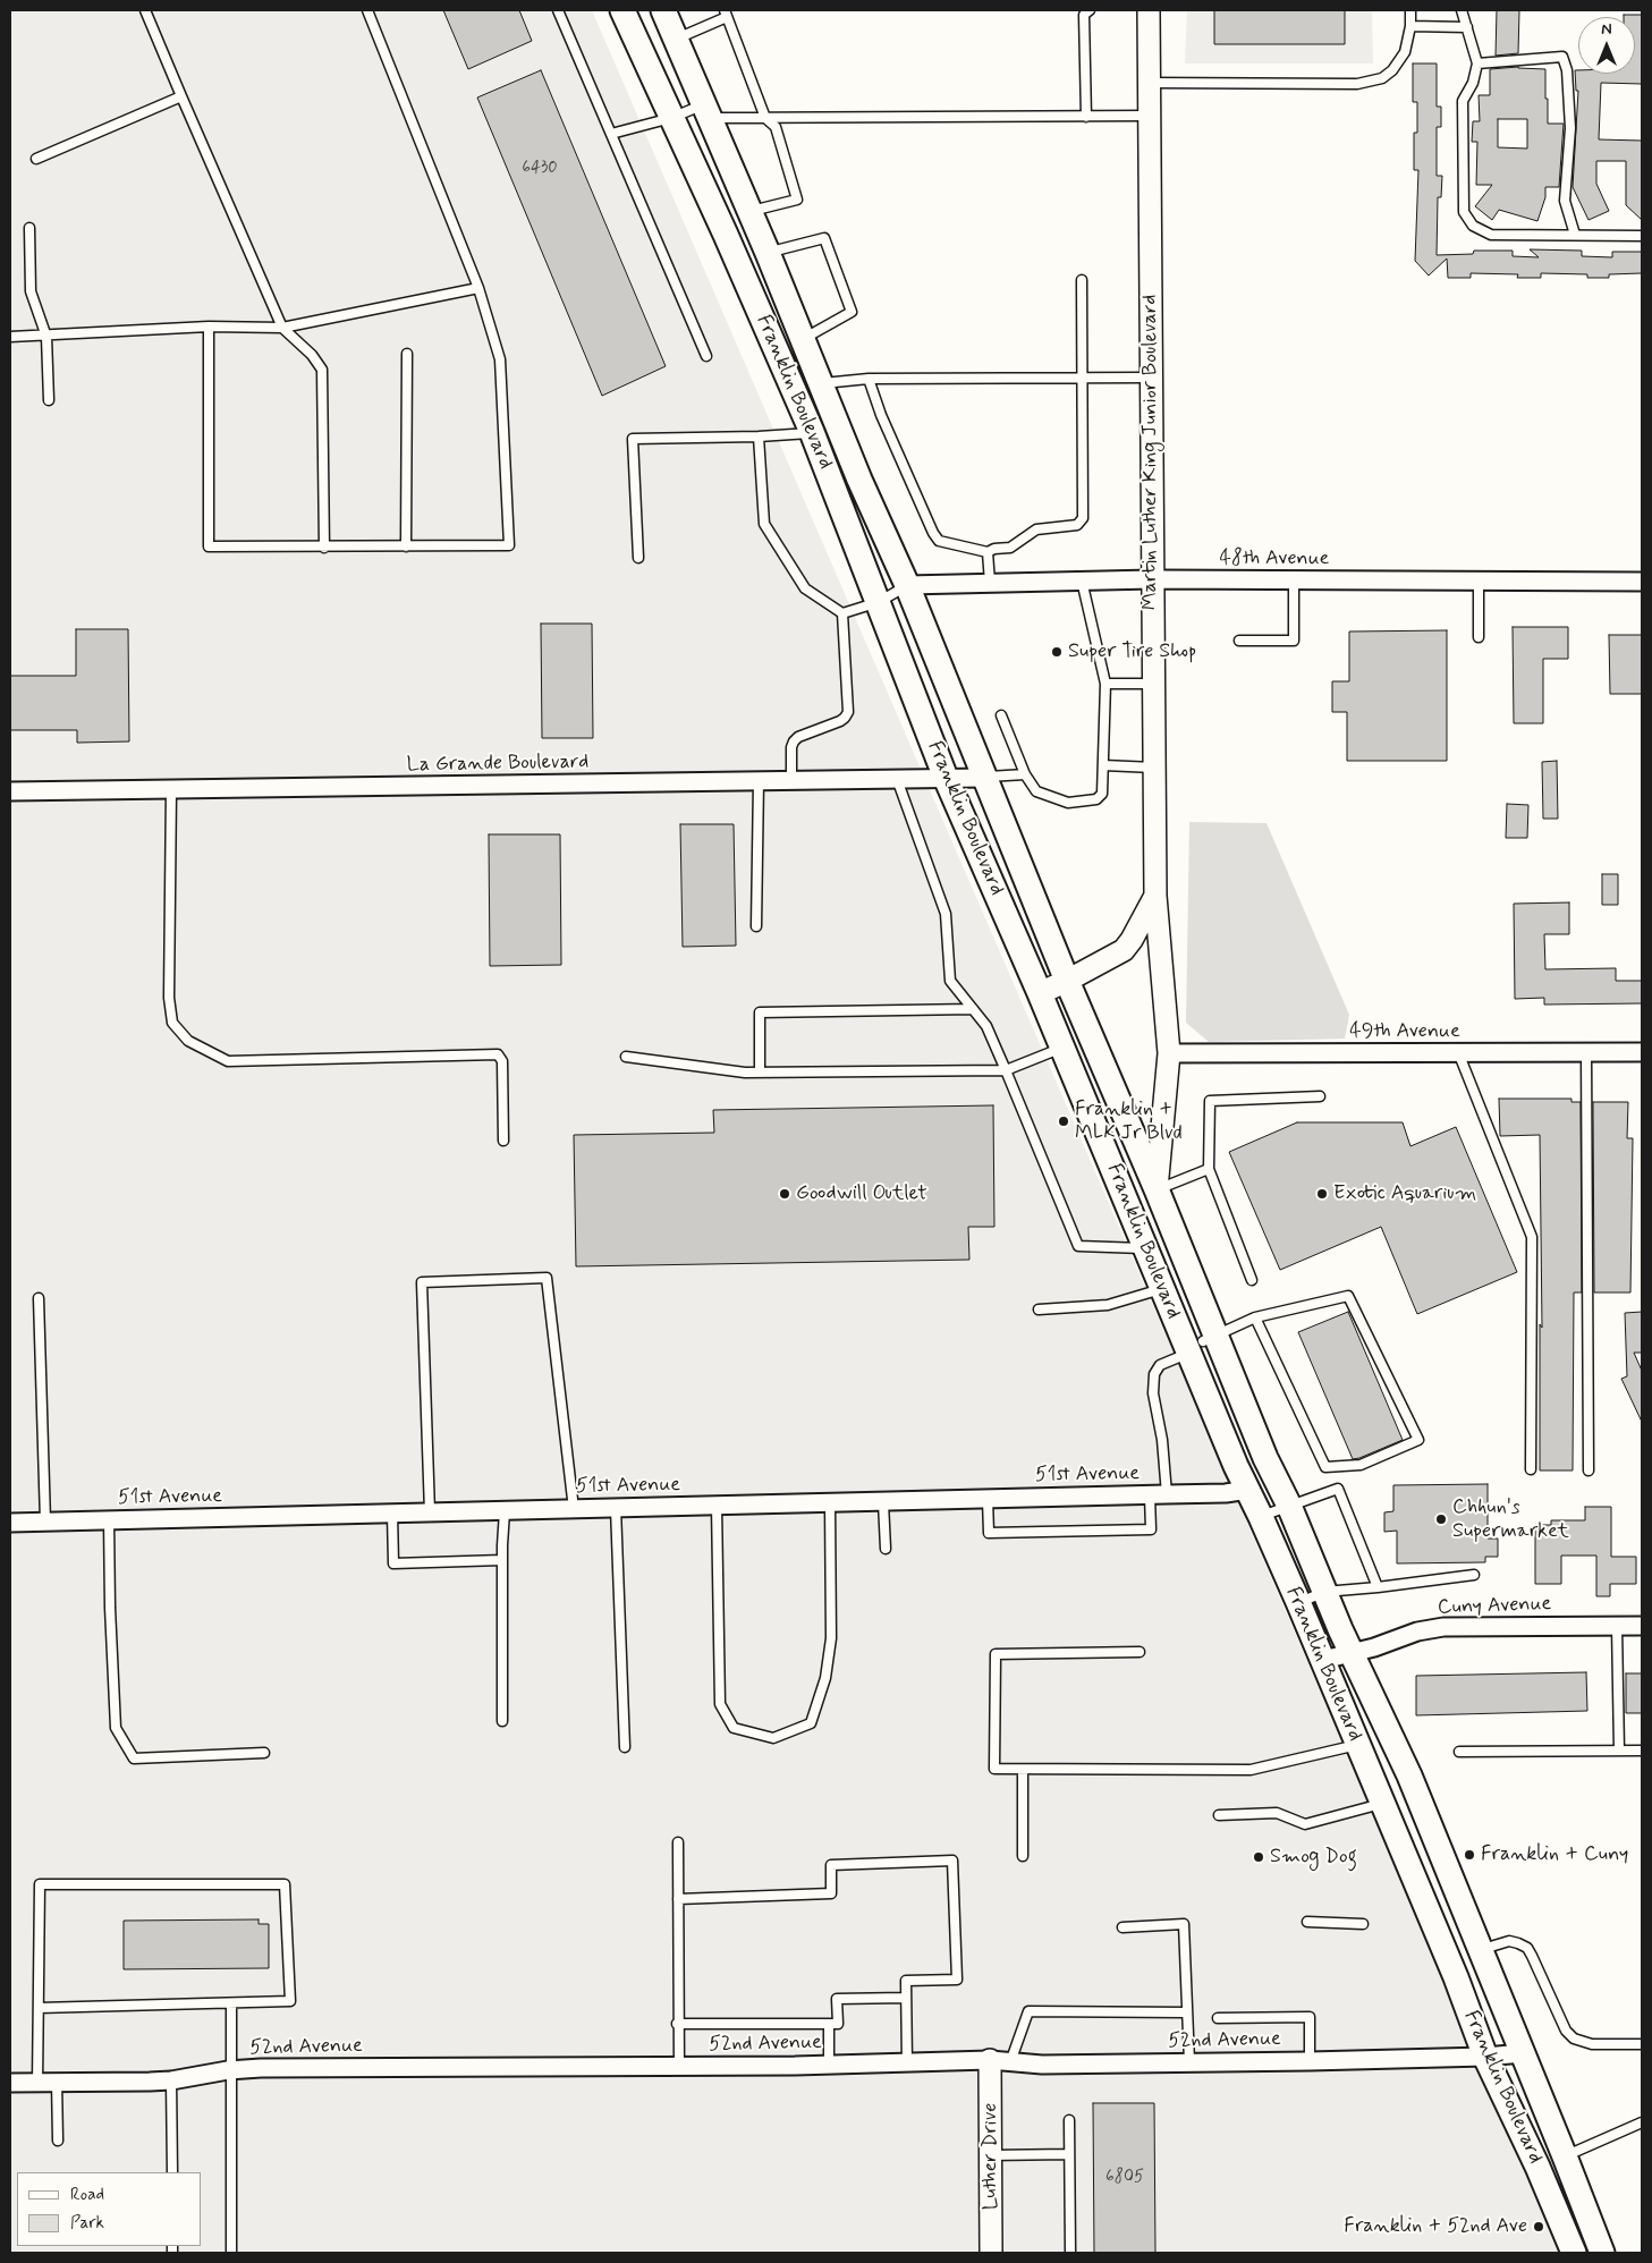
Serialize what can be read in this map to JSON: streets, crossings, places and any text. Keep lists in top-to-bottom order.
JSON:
{
  "streets": {
    "main road": ["Franklin Boulevard"],
    "street": [
      "Martin Luther King Junior Boulevard",
      "48th Avenue",
      "La Grande Boulevard",
      "49th Avenue",
      "51st Avenue",
      "Cuny Avenue",
      "52nd Avenue",
      "Luther Drive"
    ]
  },
  "crossings": [
    ["Franklin Boulevard", "Martin Luther King Junior Boulevard"],
    ["Franklin Boulevard", "48th Avenue"],
    ["Franklin Boulevard", "La Grande Boulevard"],
    ["Franklin Boulevard", "51st Avenue"],
    ["Franklin Boulevard", "Cuny Avenue"],
    ["Franklin Boulevard", "52nd Avenue"],
    ["Martin Luther King Junior Boulevard", "48th Avenue"],
    ["Martin Luther King Junior Boulevard", "49th Avenue"],
    ["52nd Avenue", "Luther Drive"]
  ],
  "places": [
    "Super Tire Shop",
    "Franklin + MLK Jr Blvd",
    "Goodwill Outlet",
    "Exotic Aquarium",
    "Chhun's Supermarket",
    "Franklin + Cuny",
    "Smog Dog",
    "Franklin + 52nd Ave"
  ],
  "house_numbers": ["6430", "6805"],
  "legend": ["Road", "Park"],
  "north": "top"
}
